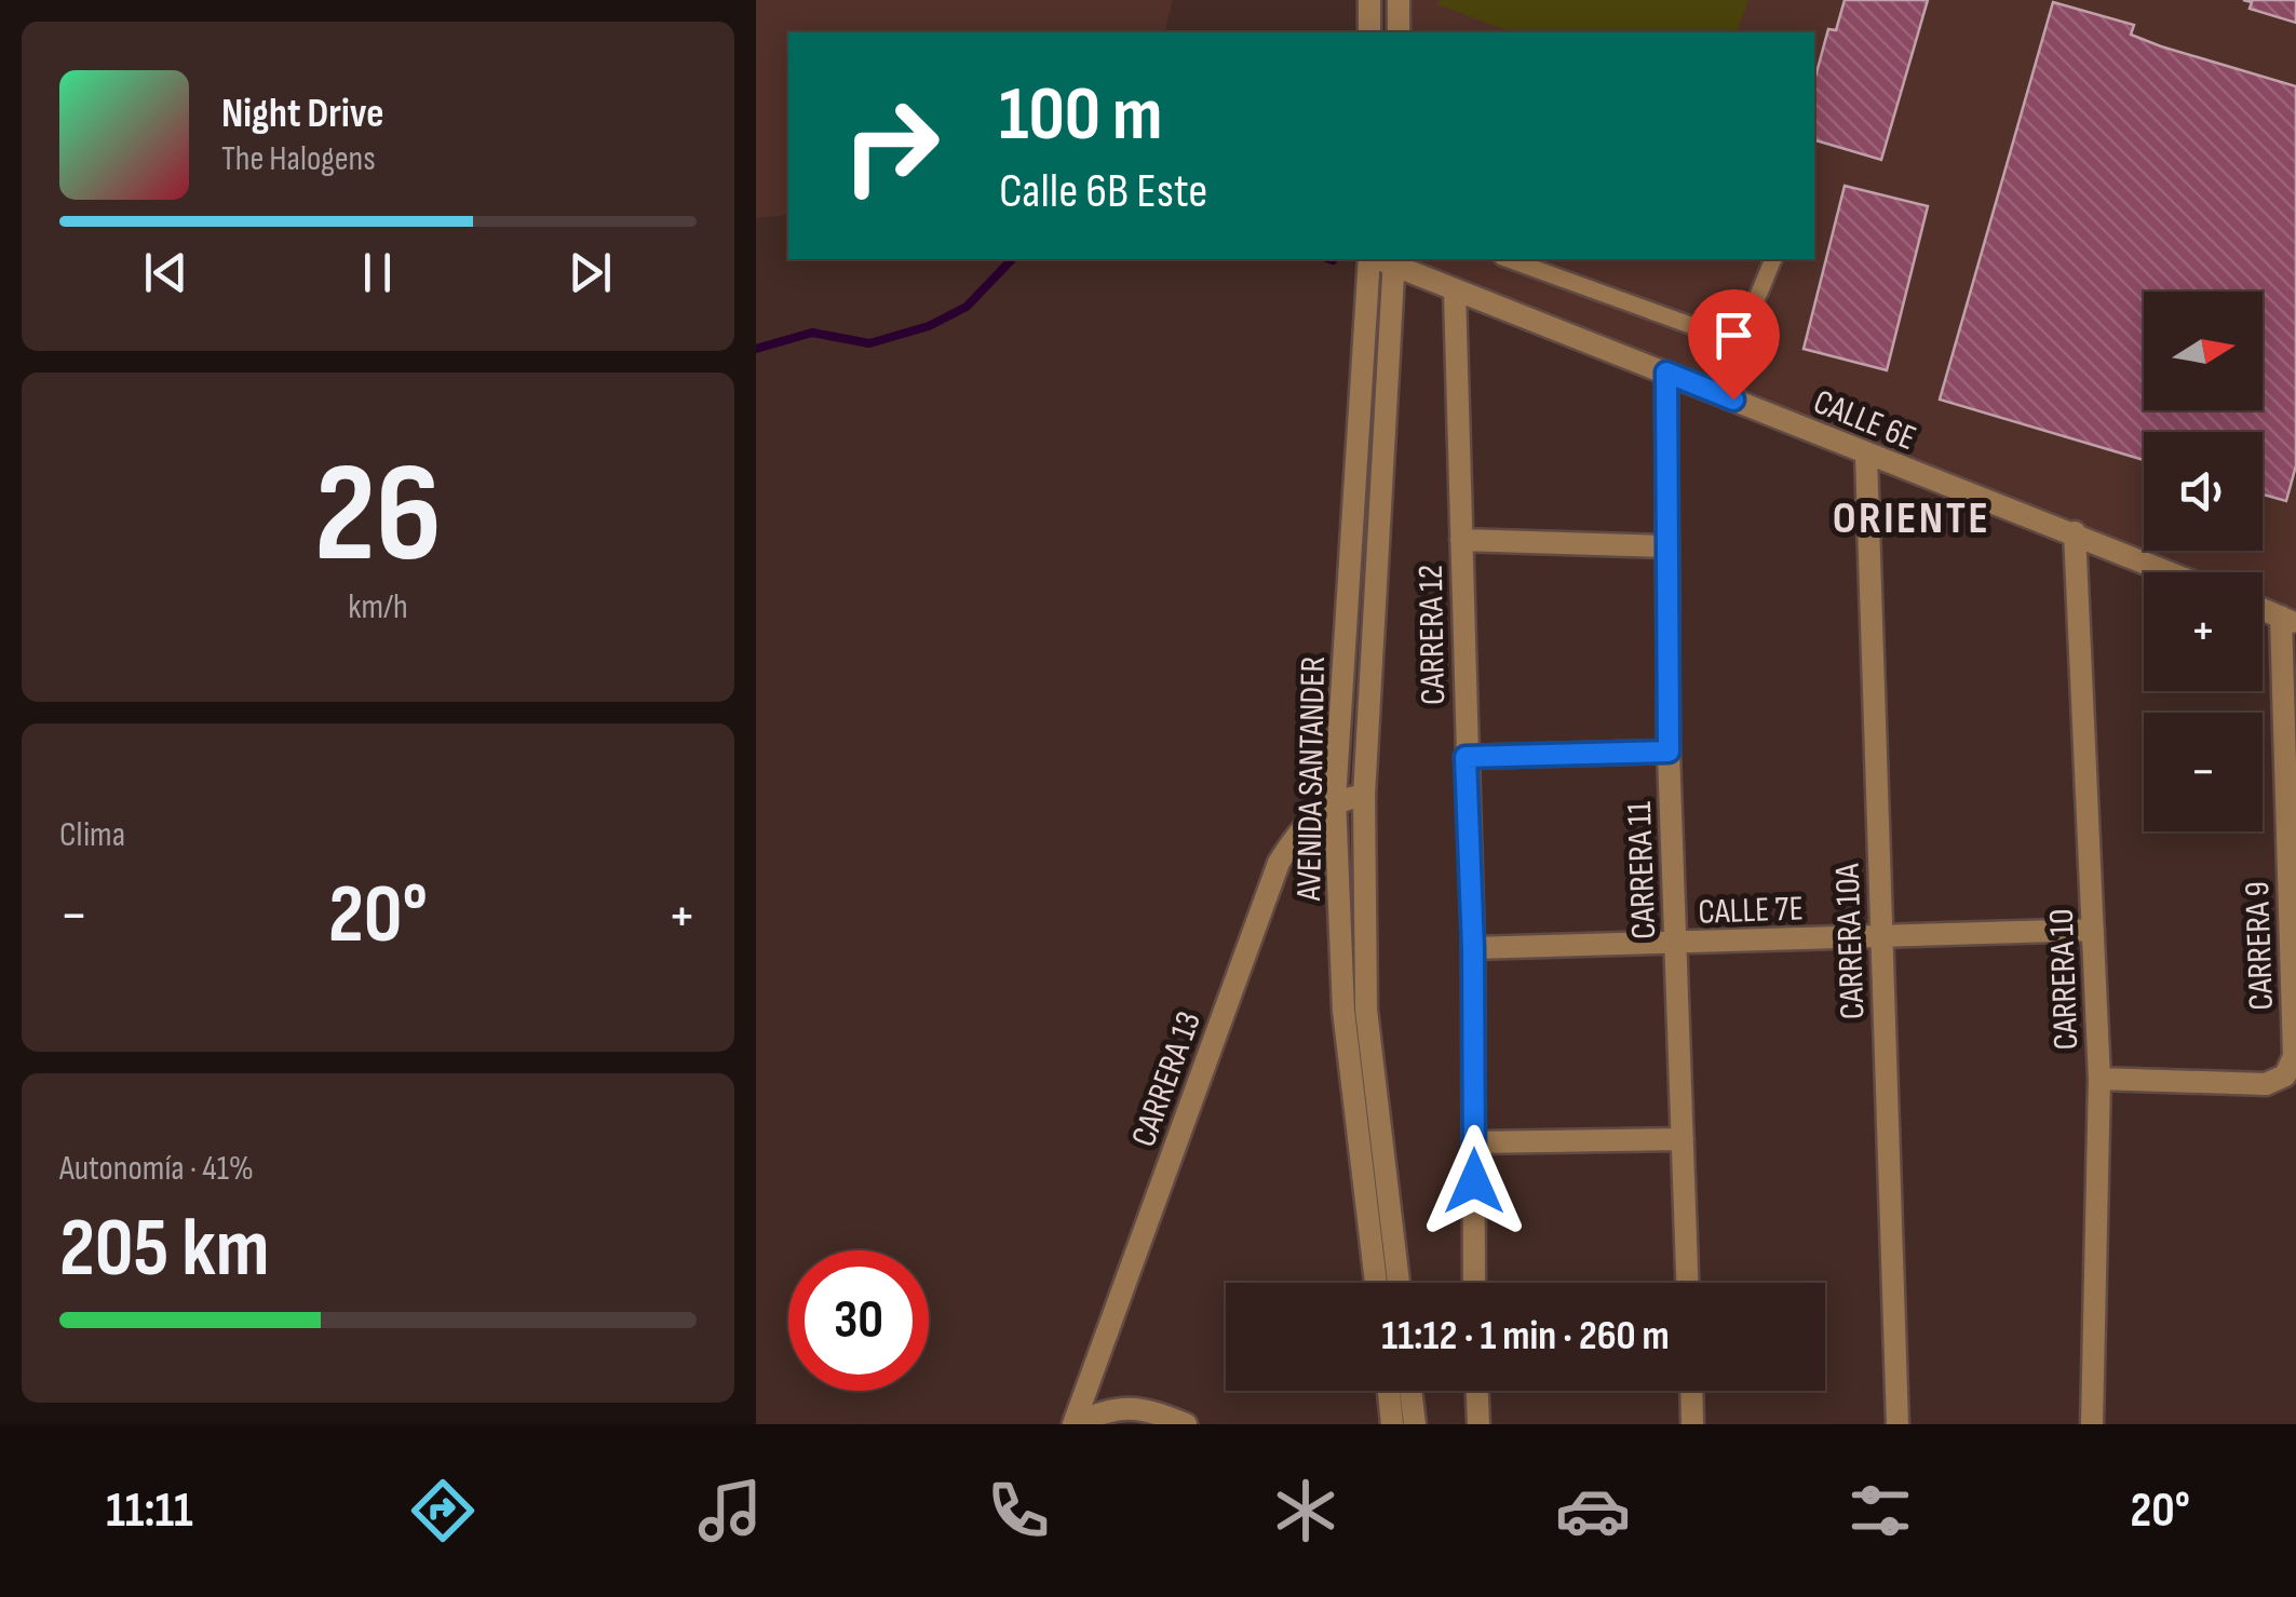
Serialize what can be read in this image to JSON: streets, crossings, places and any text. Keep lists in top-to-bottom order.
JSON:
{
  "streets": {
    "street": [
      "CALLE 6E",
      "CARRERA 12",
      "AVENIDA SANTANDER",
      "CARRERA 11",
      "CALLE 7E",
      "CARRERA 10A",
      "CARRERA 9",
      "CARRERA 10",
      "CARRERA 13"
    ]
  },
  "crossings": [
    ["CALLE 6E", "CARRERA 12"],
    ["CALLE 6E", "AVENIDA SANTANDER"],
    ["CALLE 6E", "CARRERA 11"],
    ["CALLE 6E", "CARRERA 10A"],
    ["CALLE 6E", "CARRERA 10"],
    ["CARRERA 12", "CALLE 7E"],
    ["AVENIDA SANTANDER", "CARRERA 13"],
    ["CARRERA 11", "CALLE 7E"],
    ["CALLE 7E", "CARRERA 10A"],
    ["CALLE 7E", "CARRERA 10"],
    ["CARRERA 9", "CARRERA 10"]
  ],
  "districts": ["ORIENTE"],
  "north": "right",
  "page": {
    "turn": ["100 m", "Calle 6B Este"],
    "song": ["Night Drive", "The Halogens"],
    "map_buttons": ["+", "−"],
    "tile": [
      ["26", "km/h"],
      "Clima",
      ["Autonomía · 41%", "205 km"]
    ],
    "heat": ["−", "20°", "+"],
    "limit": "30",
    "trip": "11:12 · 1 min · 260 m",
    "tabs": ["11:11", "20°"]
  }
}
